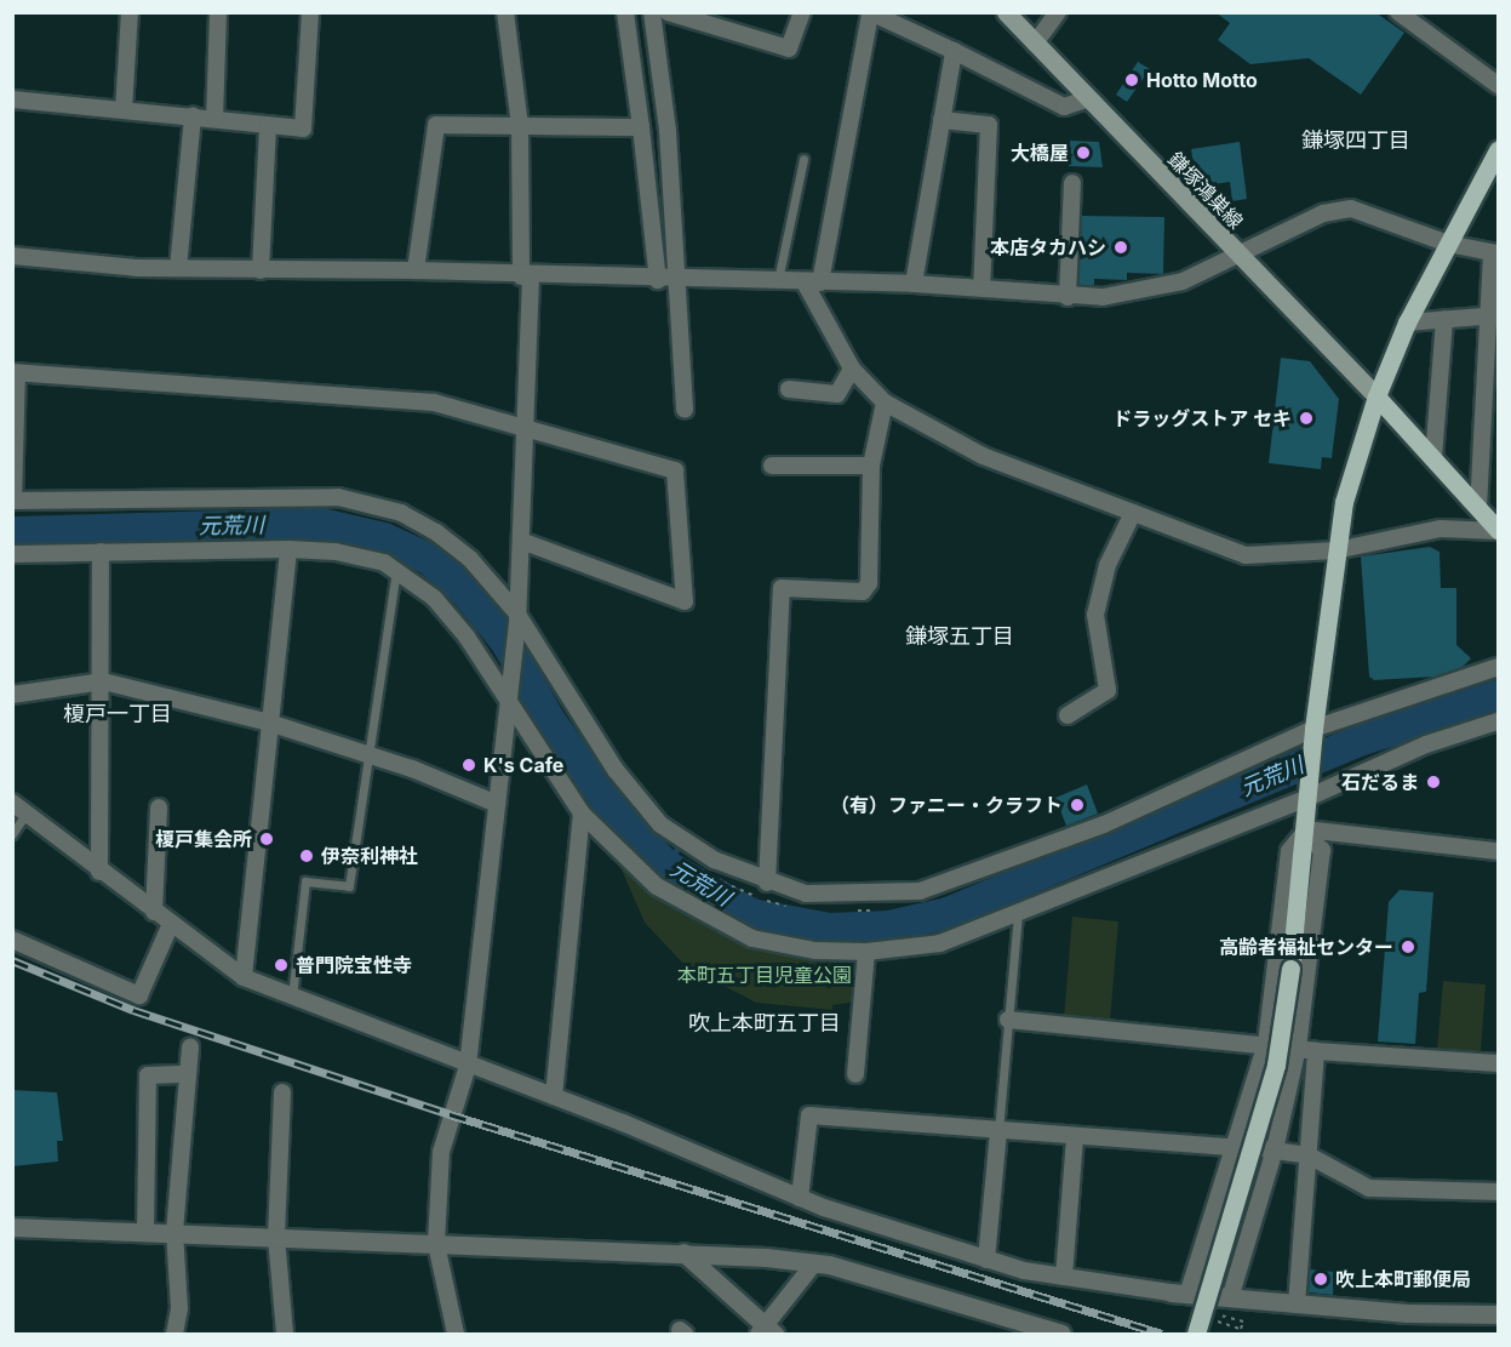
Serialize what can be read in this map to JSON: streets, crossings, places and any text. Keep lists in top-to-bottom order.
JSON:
{
  "streets": {
    "main road": ["鎌塚鴻巣線"]
  },
  "districts": [
    "鎌塚四丁目",
    "鎌塚五丁目",
    "榎戸一丁目",
    "吹上本町五丁目"
  ],
  "water": ["元荒川"],
  "parks": ["本町五丁目児童公園"],
  "places": [
    "Hotto Motto",
    "大橋屋",
    "本店タカハシ",
    "ドラッグストア セキ",
    "K's Cafe",
    "石だるま",
    "（有）ファニー・クラフト",
    "榎戸集会所",
    "伊奈利神社",
    "高齢者福祉センター",
    "普門院宝性寺",
    "吹上本町郵便局"
  ]
}
